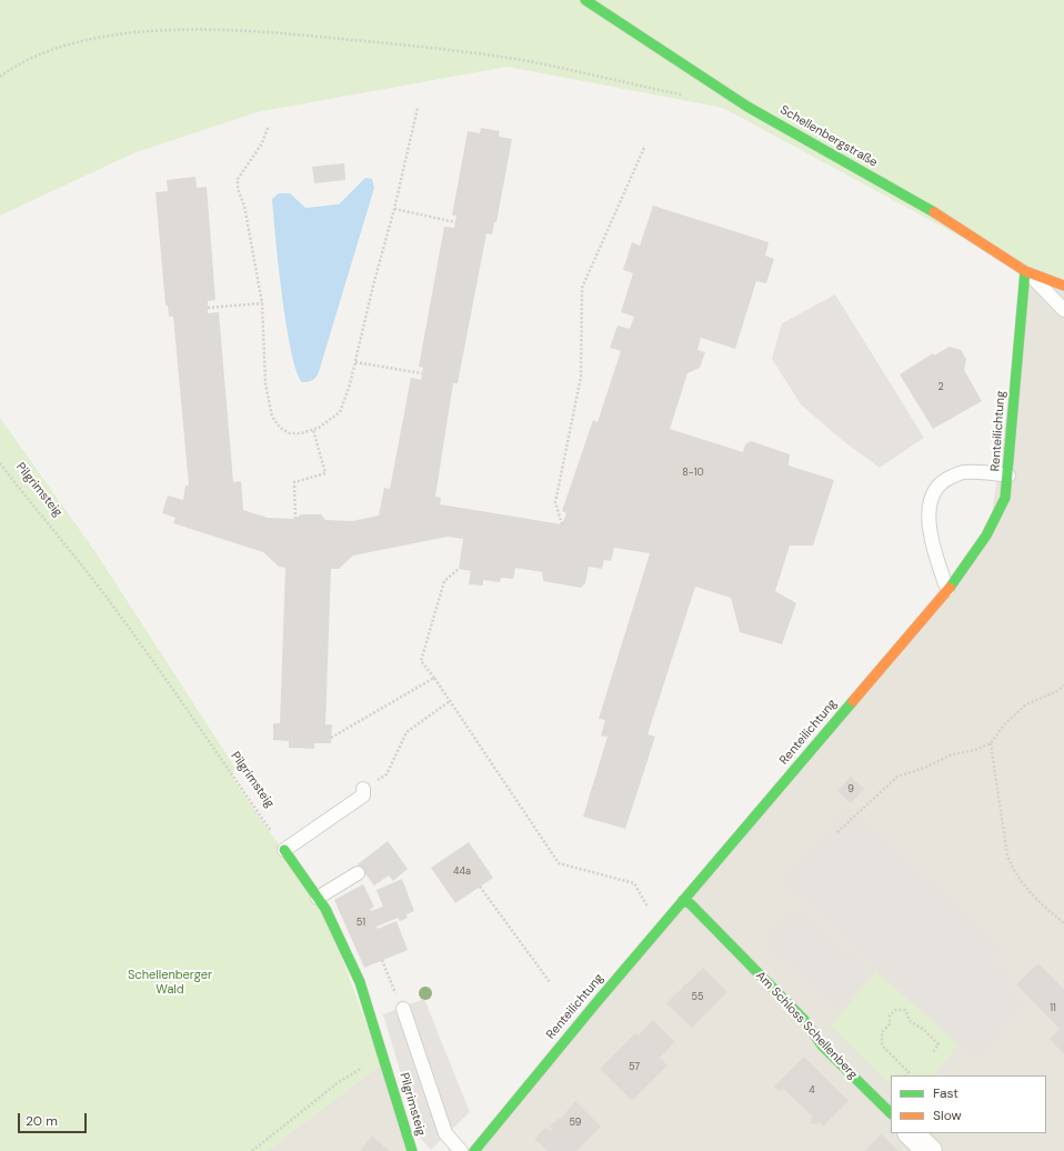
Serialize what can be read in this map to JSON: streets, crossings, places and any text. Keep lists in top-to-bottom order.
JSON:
{
  "streets": {
    "street": [
      "Schellenbergstraße",
      "Renteilichtung",
      "Pilgrimsteig",
      "Am Schloss Schellenberg"
    ]
  },
  "crossings": [
    ["Schellenbergstraße", "Renteilichtung"],
    ["Renteilichtung", "Am Schloss Schellenberg"]
  ],
  "parks": ["Schellenberger Wald"],
  "house_numbers": [
    "2",
    "8-10",
    "9",
    "44a",
    "51",
    "55",
    "11",
    "57",
    "4",
    "59"
  ],
  "legend": ["Fast", "Slow"],
  "scale_bar": "20 m"
}
